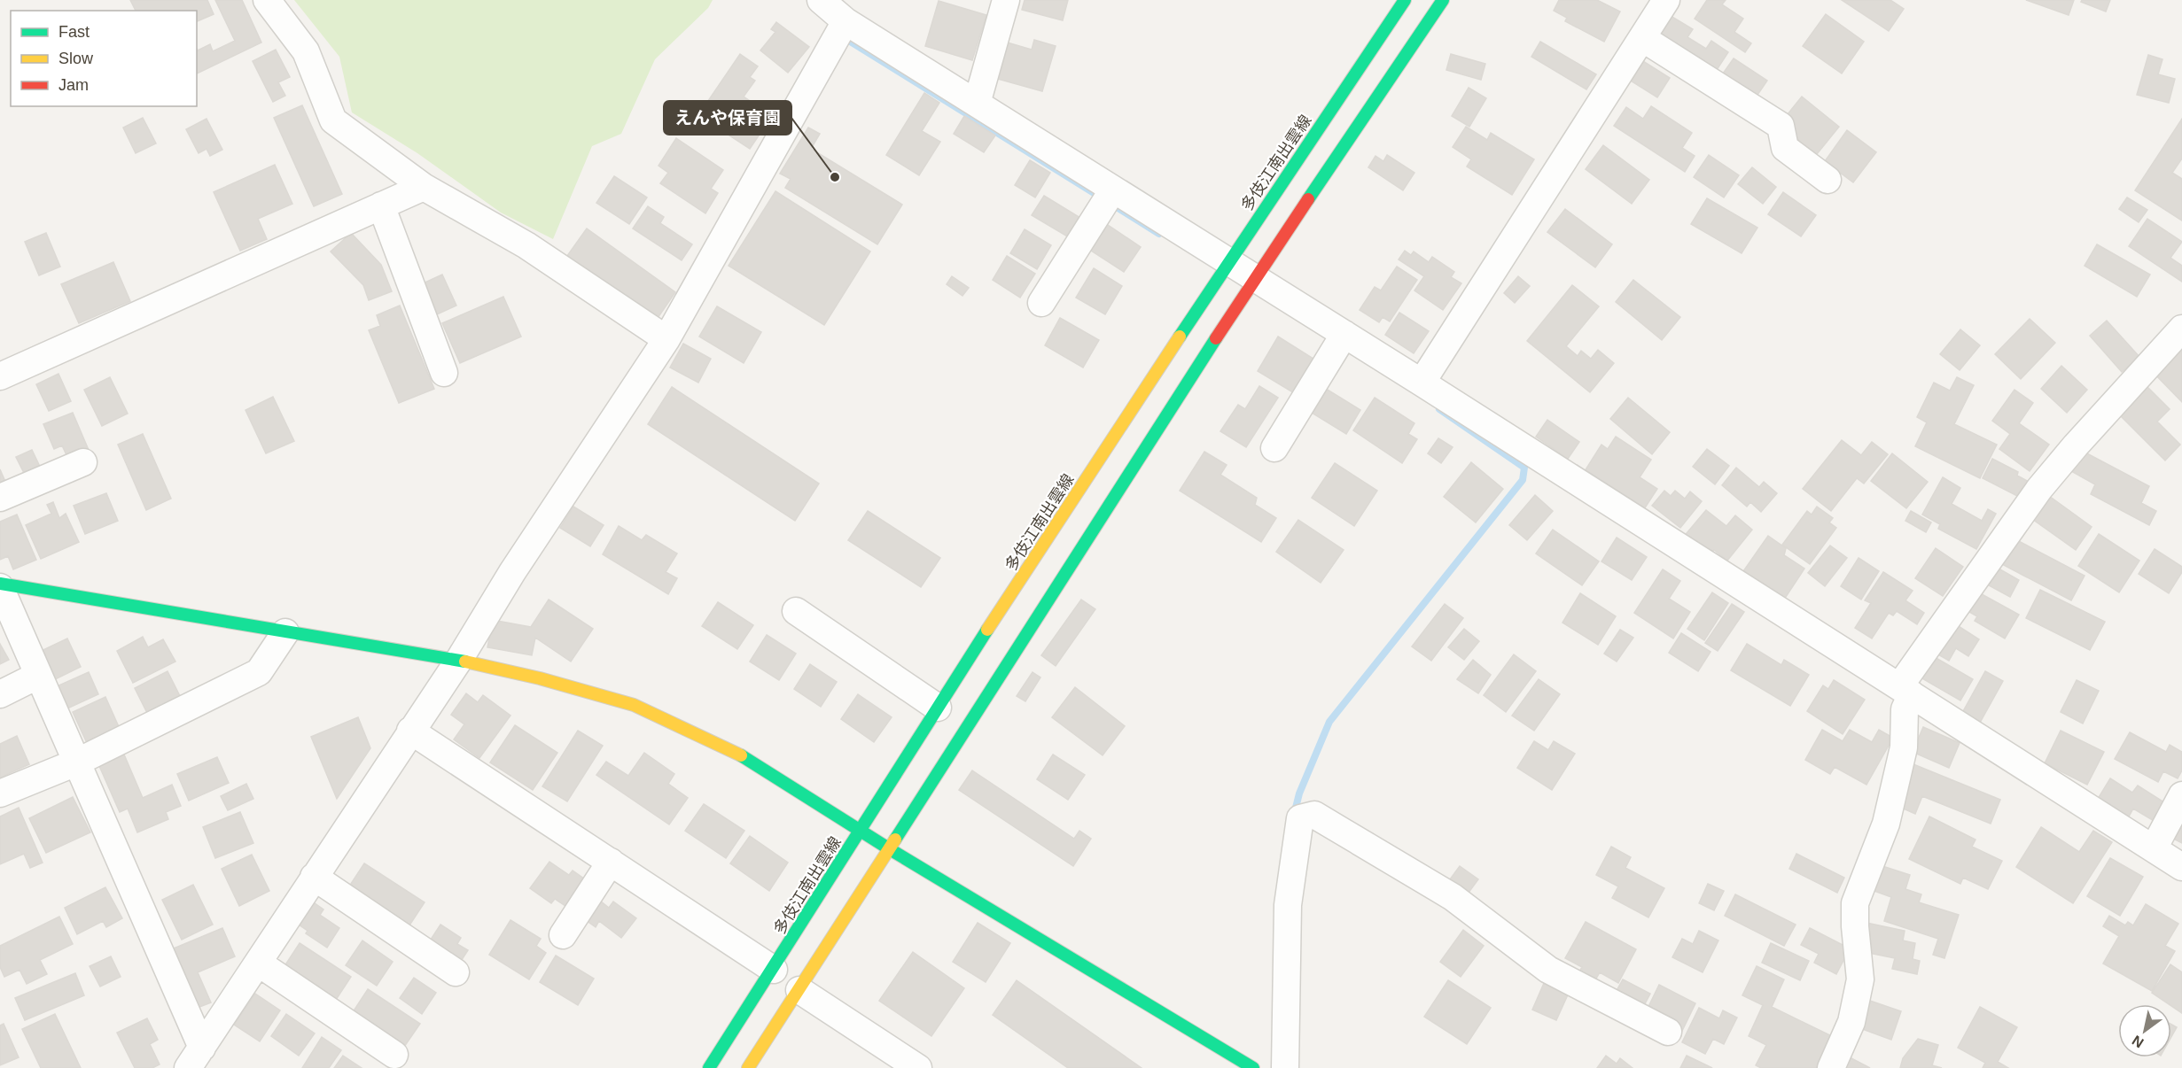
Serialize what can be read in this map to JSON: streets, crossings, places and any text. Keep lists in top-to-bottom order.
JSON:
{
  "streets": {
    "main road": ["多伎江南出雲線"]
  },
  "places": ["えんや保育園"],
  "legend": ["Fast", "Slow", "Jam"],
  "north": "bottom left"
}
